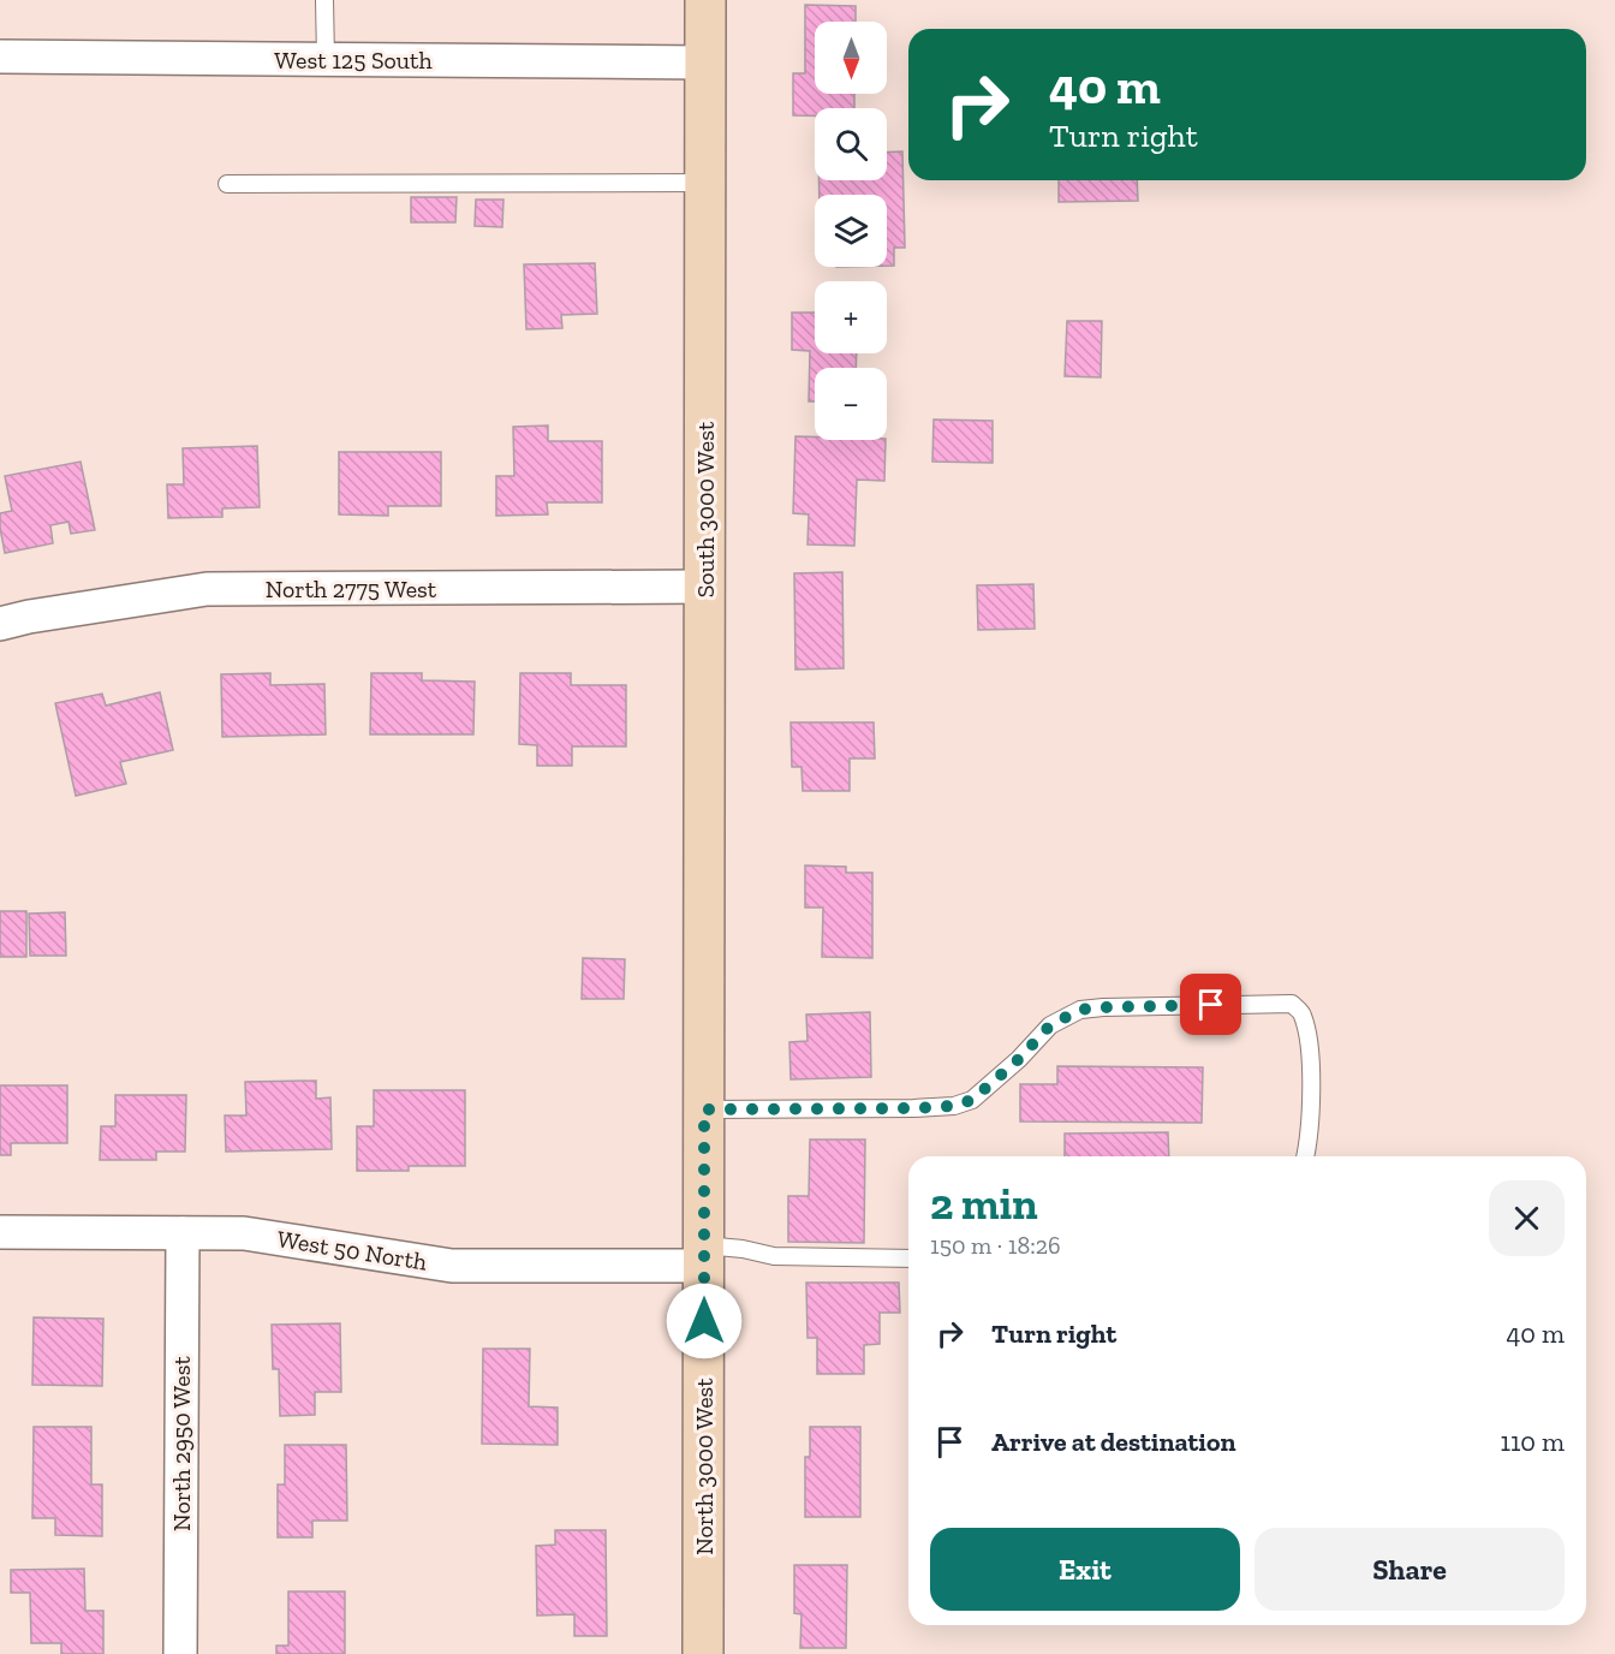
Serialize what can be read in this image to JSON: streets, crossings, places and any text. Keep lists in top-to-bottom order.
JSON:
{
  "streets": {
    "main road": ["South 3000 West", "North 3000 West"],
    "street": [
      "West 125 South",
      "North 2775 West",
      "West 50 North",
      "North 2950 West"
    ]
  },
  "crossings": [
    ["West 125 South", "South 3000 West"],
    ["South 3000 West", "North 2775 West"],
    ["South 3000 West", "North 3000 West"],
    ["West 50 North", "North 2950 West"],
    ["West 50 North", "North 3000 West"]
  ],
  "north": "bottom",
  "page": {
    "map_buttons": ["+", "−"],
    "turn": ["40 m", "Turn right"],
    "heading": ["2 min", "150 m · 18:26"],
    "list": [
      {
        "name": "Turn right",
        "value": "40 m"
      },
      {
        "name": "Arrive at destination",
        "value": "110 m"
      }
    ],
    "buttons": ["Exit", "Share"]
  }
}
